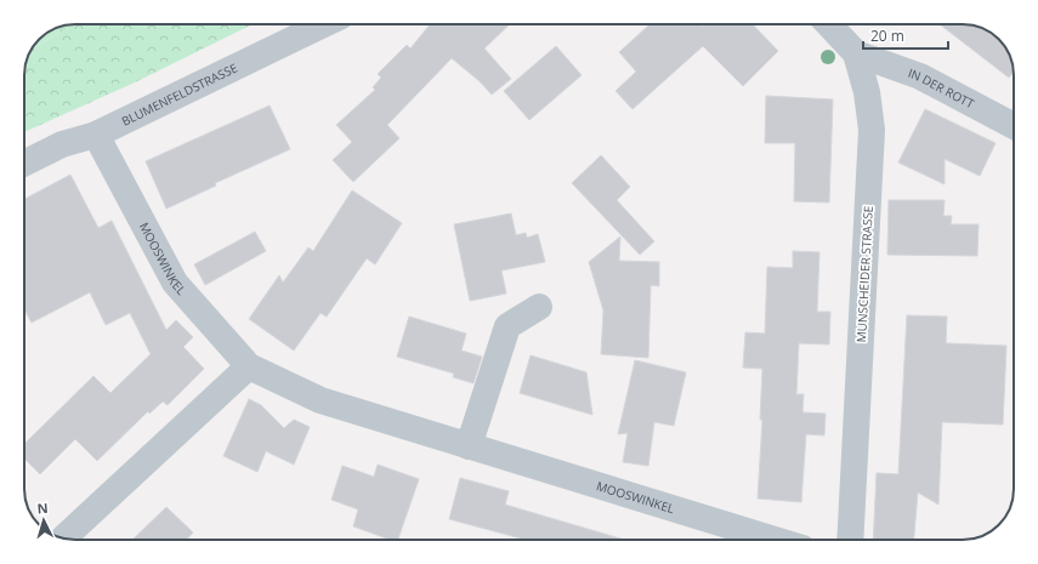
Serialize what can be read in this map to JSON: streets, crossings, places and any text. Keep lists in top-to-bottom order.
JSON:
{
  "streets": {
    "street": [
      "IN DER ROTT",
      "BLUMENFELDSTRASSE",
      "MOOSWINKEL",
      "MUNSCHEIDER STRASSE"
    ]
  },
  "crossings": [
    ["IN DER ROTT", "MUNSCHEIDER STRASSE"],
    ["BLUMENFELDSTRASSE", "MOOSWINKEL"]
  ],
  "scale_bar": "20 m",
  "north": "top"
}
